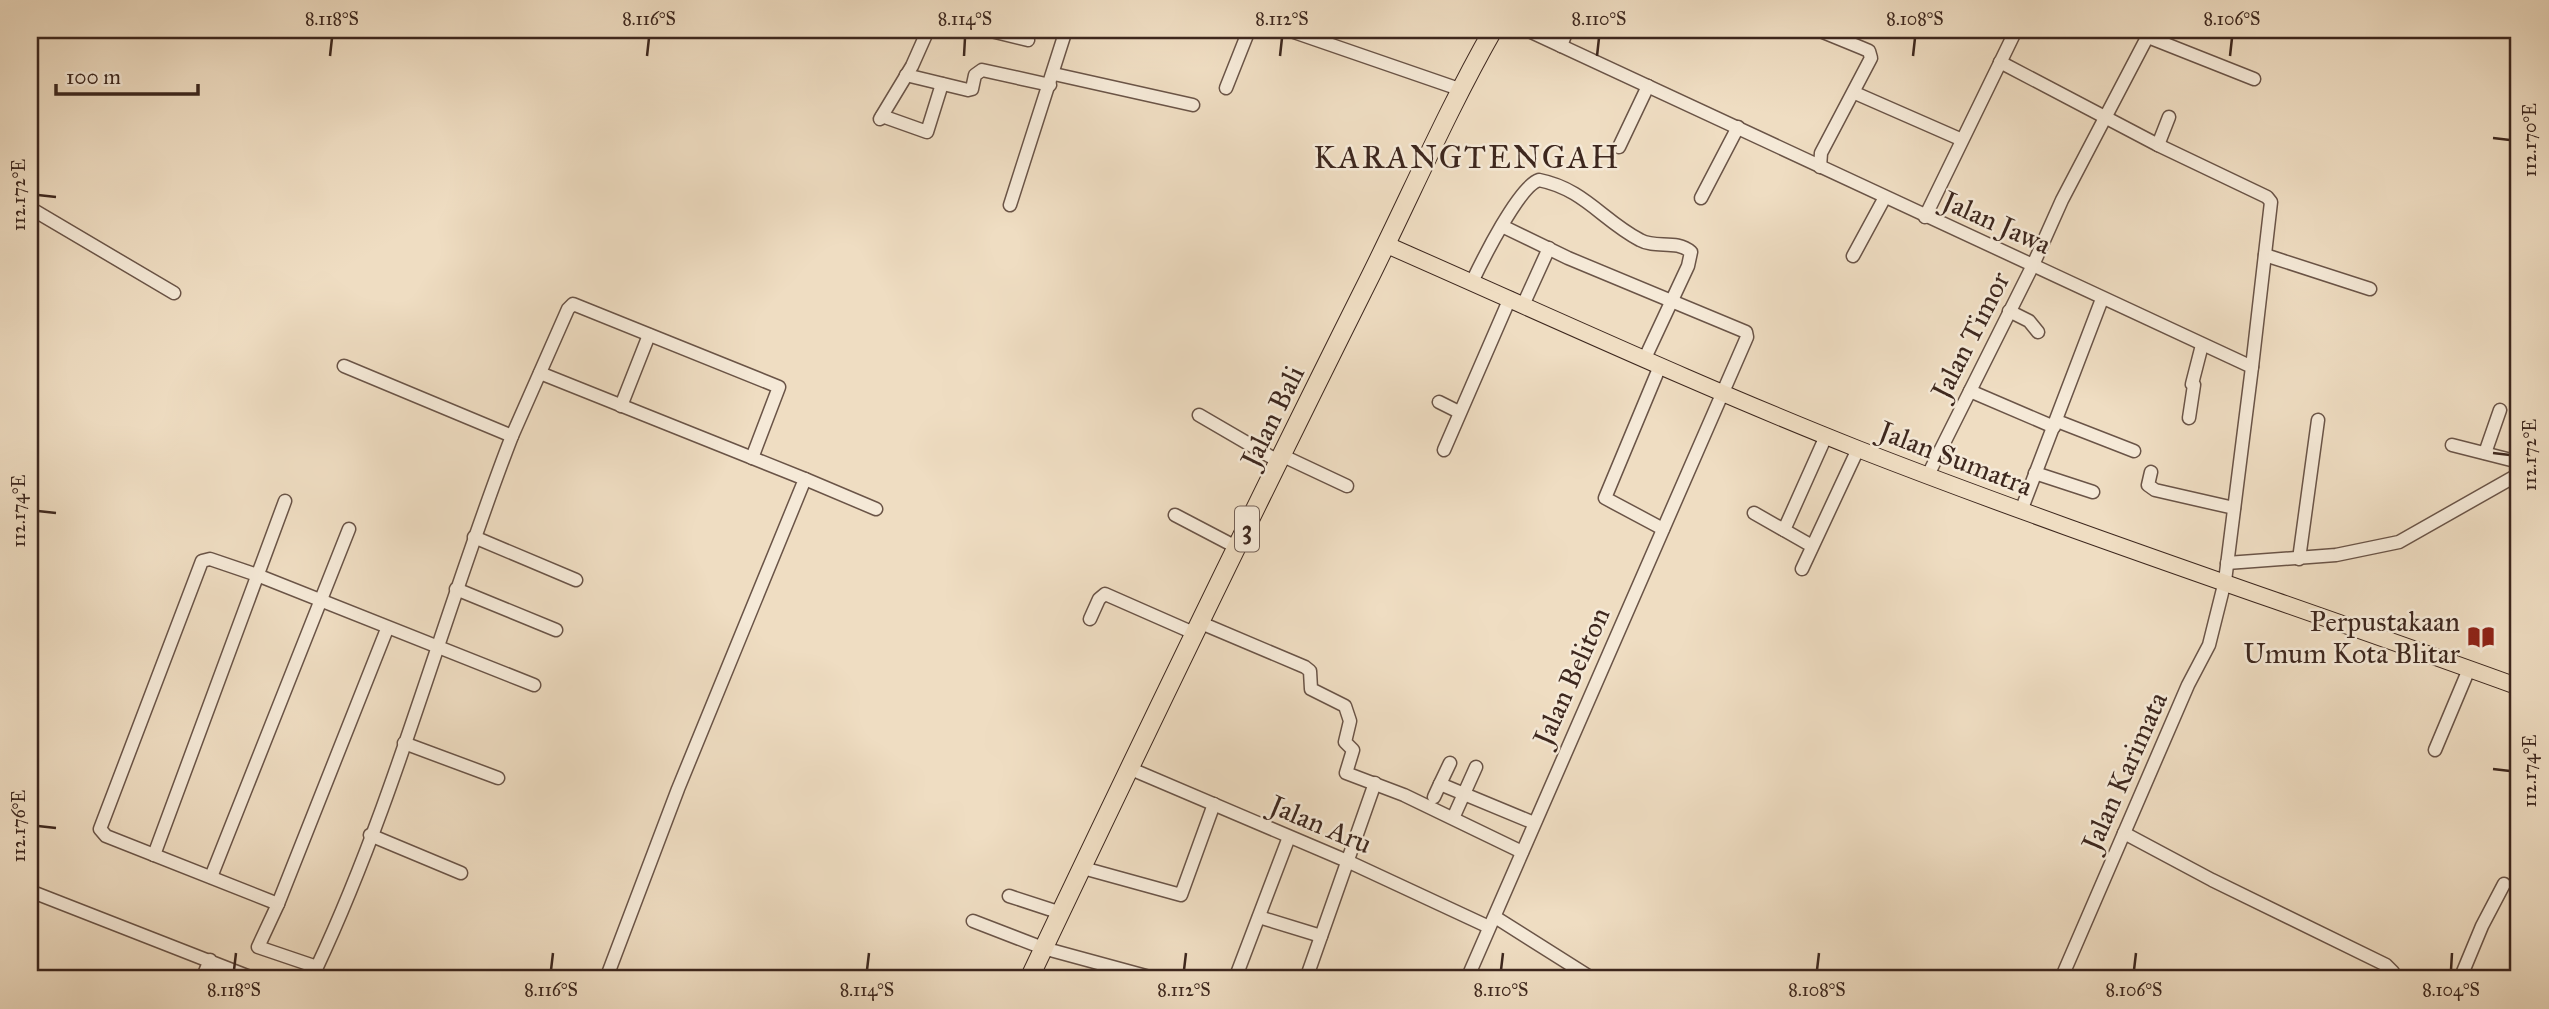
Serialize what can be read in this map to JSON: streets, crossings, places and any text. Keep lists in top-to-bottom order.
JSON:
{
  "streets": {
    "highway": ["Jalan Bali", "3"],
    "main road": ["Jalan Sumatra"],
    "street": [
      "Jalan Jawa",
      "Jalan Timor",
      "Jalan Beliton",
      "Jalan Karimata",
      "Jalan Aru"
    ]
  },
  "crossings": [
    ["Jalan Jawa", "Jalan Timor"],
    ["Jalan Timor", "Jalan Sumatra"],
    ["Jalan Bali", "Jalan Sumatra"],
    ["Jalan Bali", "Jalan Aru"],
    ["Jalan Sumatra", "Jalan Beliton"],
    ["Jalan Sumatra", "Jalan Karimata"],
    ["Jalan Beliton", "Jalan Aru"]
  ],
  "districts": ["KARANGTENGAH"],
  "places": {
    "library": ["Perpustakaan Umum Kota Blitar"]
  },
  "scale_bar": "100 m",
  "coordinates": [
    "8.118°S",
    "8.116°S",
    "8.114°S",
    "8.112°S",
    "8.110°S",
    "8.108°S",
    "8.106°S",
    "112.170°E",
    "112.172°E",
    "112.174°E",
    "112.176°E",
    "8.104°S"
  ]
}
